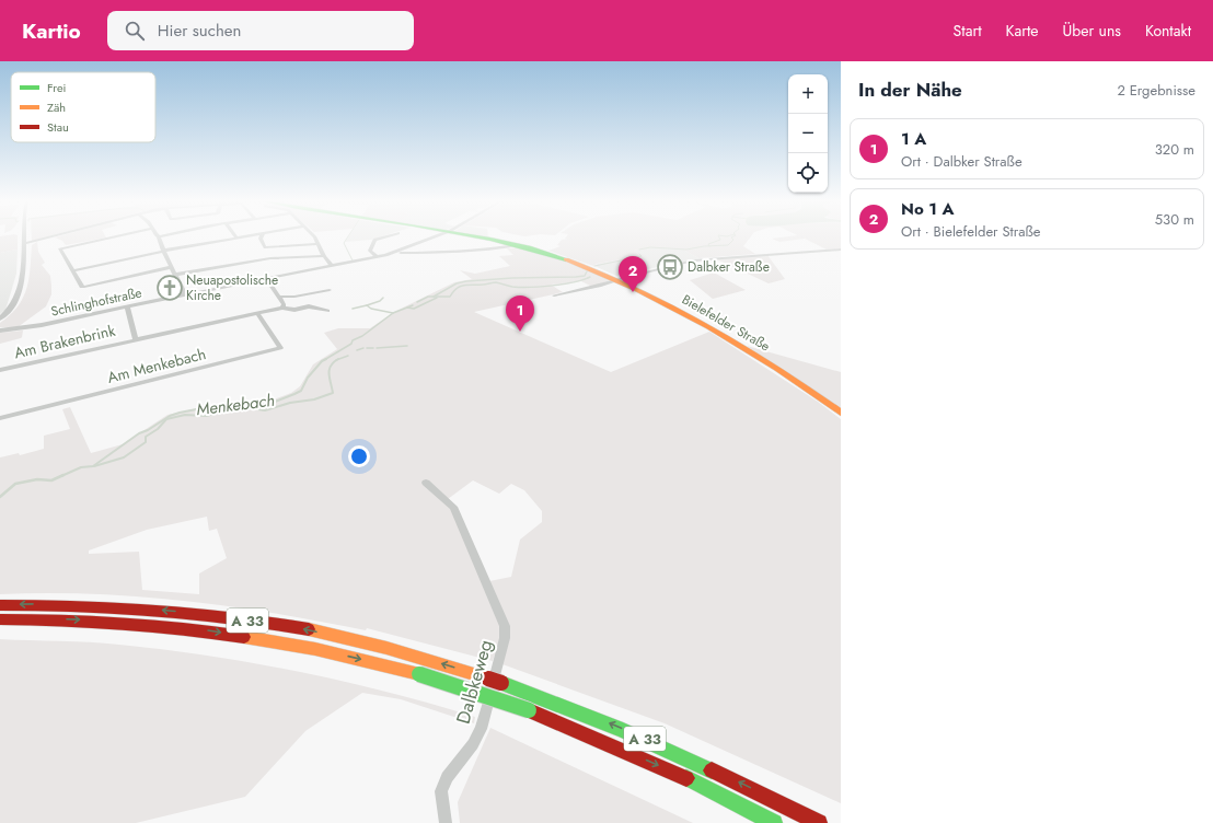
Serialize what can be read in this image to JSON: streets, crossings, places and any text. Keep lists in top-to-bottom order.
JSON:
{
  "streets": {
    "main road": ["Bielefelder Straße", "A 33"],
    "street": [
      "Schlinghofstraße",
      "Am Brakenbrink",
      "Am Menkebach",
      "Dalbkeweg"
    ]
  },
  "crossings": [
    ["Schlinghofstraße", "Am Brakenbrink"],
    ["Am Brakenbrink", "Am Menkebach"]
  ],
  "water": ["Menkebach"],
  "places": {
    "bus stop": ["Dalbker Straße"],
    "church": ["Neuapostolische Kirche"]
  },
  "legend": ["Frei", "Zäh", "Stau"],
  "page": {
    "header": "Kartio",
    "search": "Hier suchen",
    "nav": [
      "Start",
      "Karte",
      "Über uns",
      "Kontakt"
    ],
    "heading": ["In der Nähe", "2 Ergebnisse"],
    "map_buttons": ["+", "−"],
    "list": [
      {
        "mark": "1",
        "name": "1 A",
        "note": "Ort · Dalbker Straße",
        "value": "320 m"
      },
      {
        "mark": "2",
        "name": "No 1 A",
        "note": "Ort · Bielefelder Straße",
        "value": "530 m"
      }
    ],
    "pins": ["2", "1"]
  }
}
